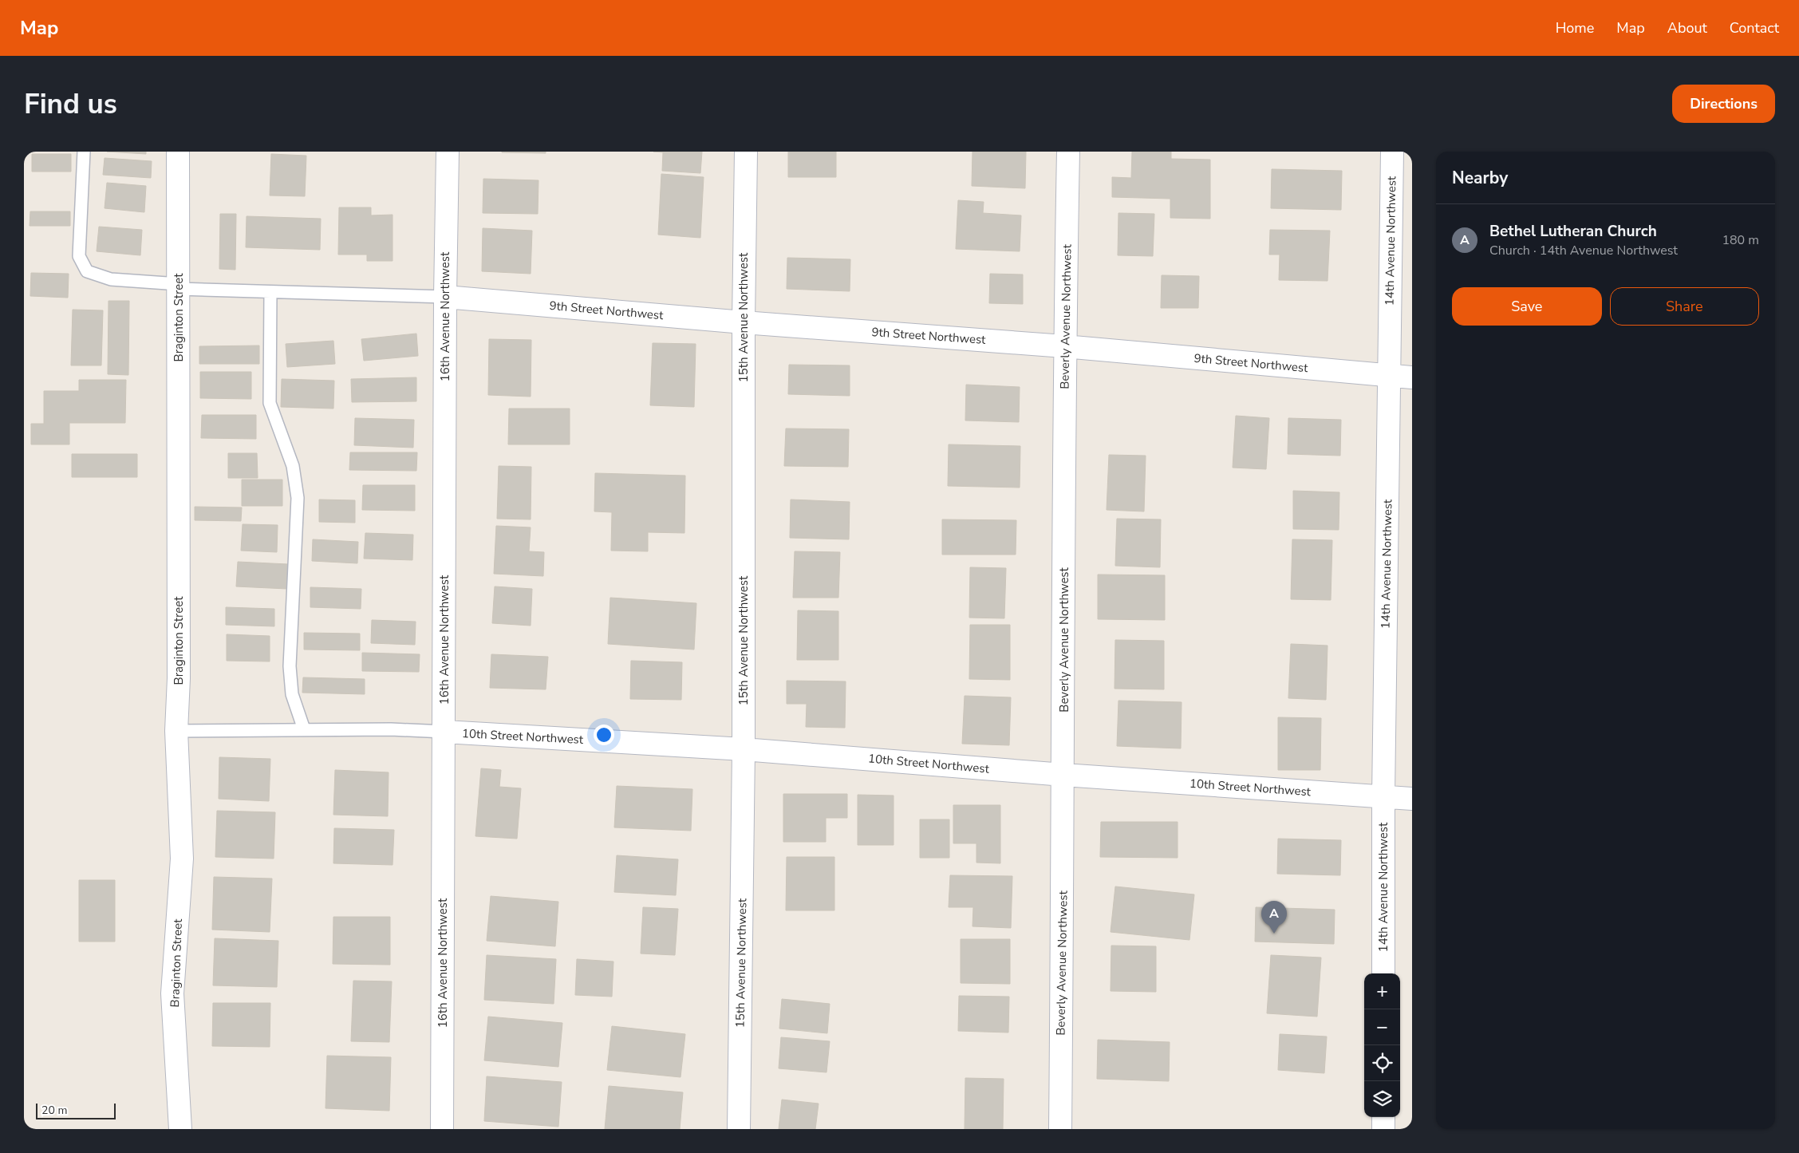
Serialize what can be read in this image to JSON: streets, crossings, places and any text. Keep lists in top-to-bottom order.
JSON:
{
  "streets": {
    "street": [
      "14th Avenue Northwest",
      "9th Street Northwest",
      "16th Avenue Northwest",
      "Beverly Avenue Northwest",
      "Braginton Street",
      "15th Avenue Northwest",
      "10th Street Northwest"
    ]
  },
  "crossings": [
    ["14th Avenue Northwest", "9th Street Northwest"],
    ["14th Avenue Northwest", "10th Street Northwest"],
    ["9th Street Northwest", "16th Avenue Northwest"],
    ["9th Street Northwest", "Beverly Avenue Northwest"],
    ["9th Street Northwest", "15th Avenue Northwest"],
    ["16th Avenue Northwest", "10th Street Northwest"],
    ["Beverly Avenue Northwest", "10th Street Northwest"],
    ["15th Avenue Northwest", "10th Street Northwest"]
  ],
  "scale_bar": "20 m",
  "page": {
    "header": "Map",
    "nav": [
      "Home",
      "Map",
      "About",
      "Contact"
    ],
    "buttons": [
      "Directions",
      ["Save", "Share"]
    ],
    "title": "Find us",
    "heading": "Nearby",
    "list": [
      {
        "mark": "A",
        "name": "Bethel Lutheran Church",
        "note": "Church · 14th Avenue Northwest",
        "value": "180 m"
      }
    ],
    "pins": "A",
    "map_buttons": ["+", "−"],
    "scale": "20 m"
  }
}
